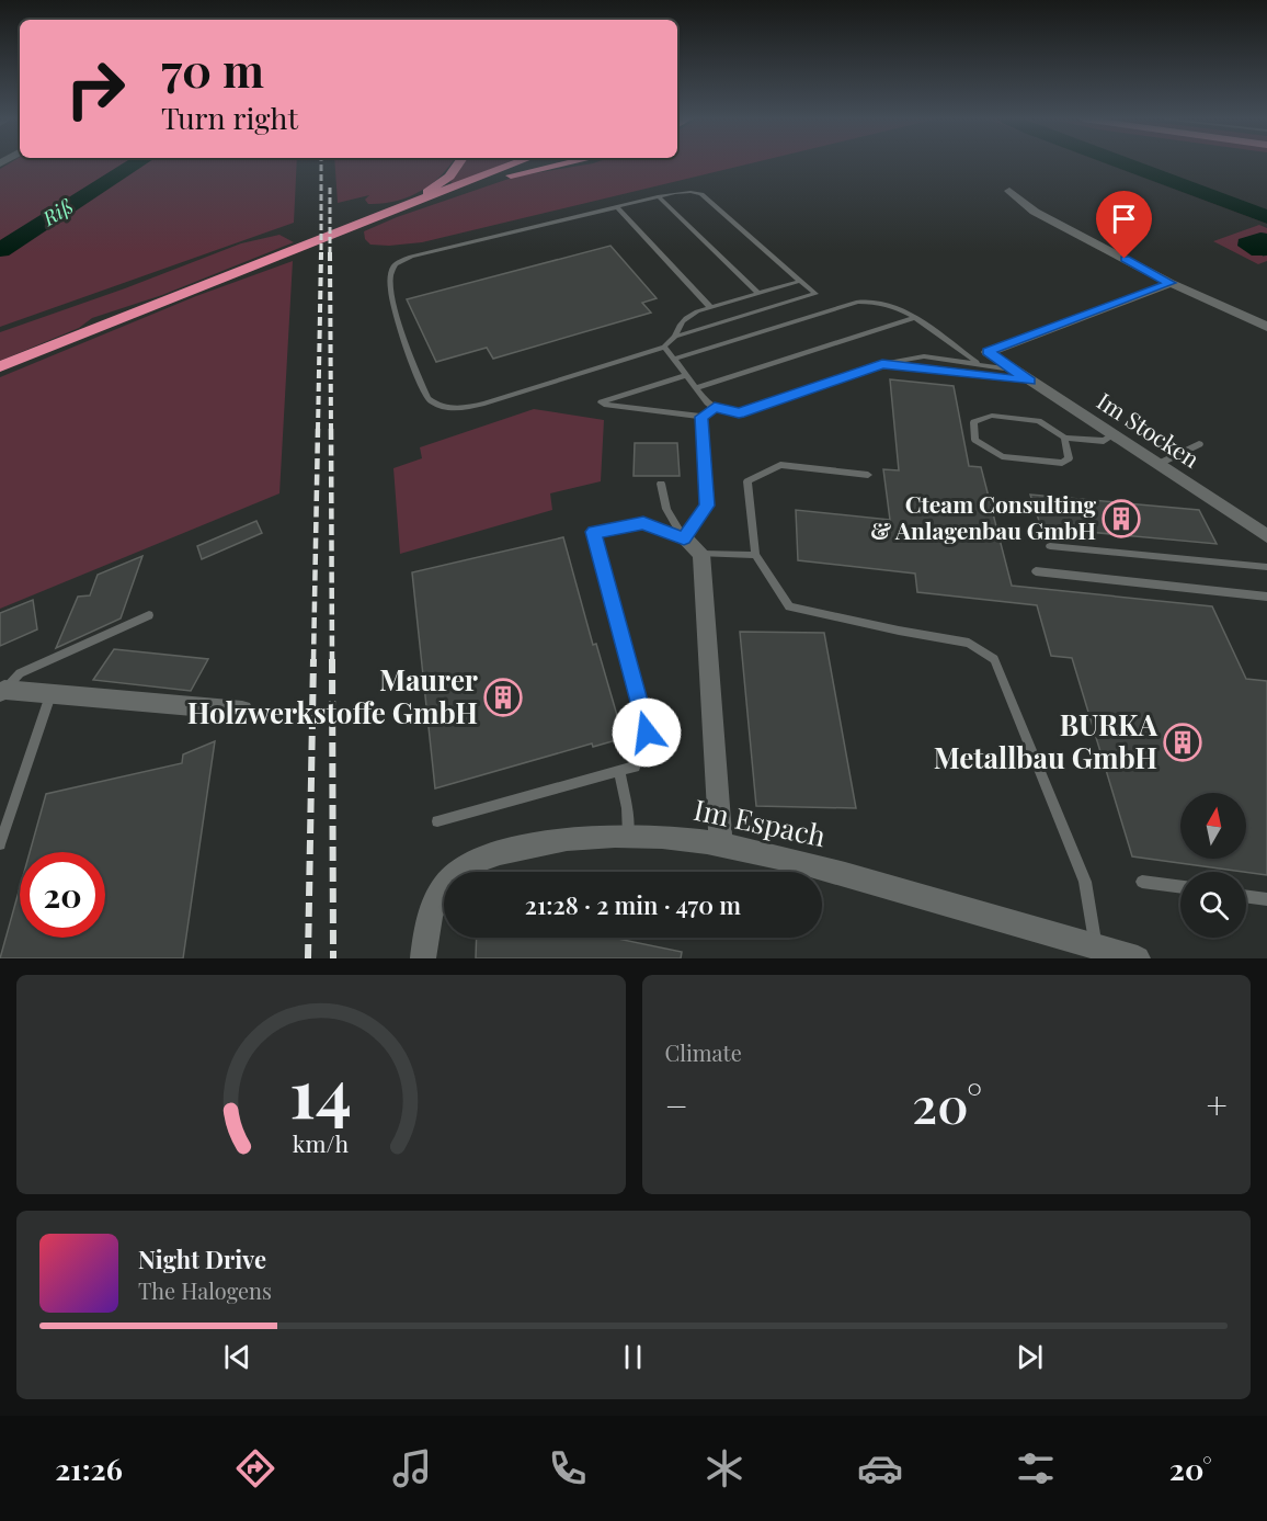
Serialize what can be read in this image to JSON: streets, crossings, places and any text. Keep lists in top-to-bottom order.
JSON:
{
  "streets": {
    "street": ["Im Stocken", "Im Espach"]
  },
  "water": ["Riß"],
  "places": {
    "building": ["Cteam Consulting & Anlagenbau GmbH", "Maurer Holzwerkstoffe GmbH", "BURKA Metallbau GmbH"]
  },
  "north": "top",
  "page": {
    "turn": ["70 m", "Turn right"],
    "limit": "20",
    "trip": "21:28 · 2 min · 470 m",
    "tile": "Climate",
    "heat": ["−", "20°", "+"],
    "song": ["Night Drive", "The Halogens"],
    "tabs": ["21:26", "20°"],
    "gauge": ["14", "km/h"]
  }
}
